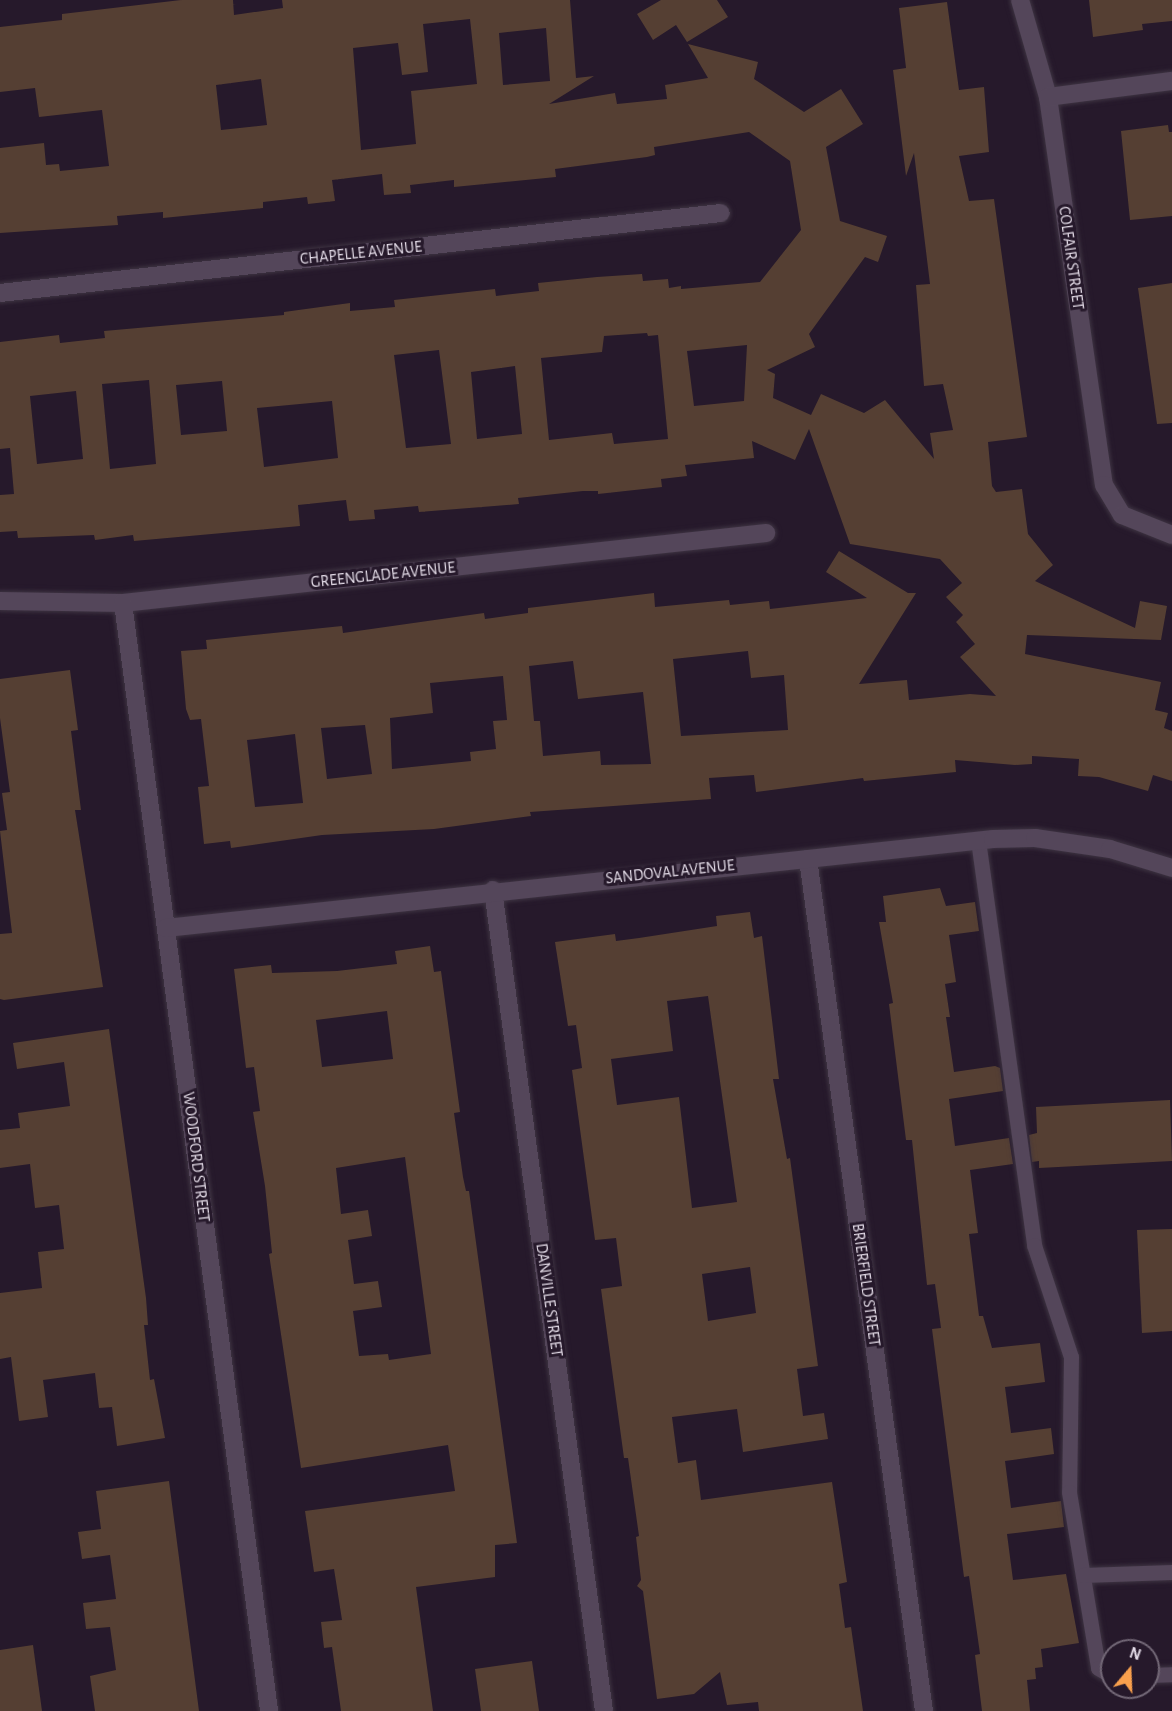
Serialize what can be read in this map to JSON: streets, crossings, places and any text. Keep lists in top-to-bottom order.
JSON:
{
  "streets": {
    "street": [
      "CHAPELLE AVENUE",
      "COLFAIR STREET",
      "GREENGLADE AVENUE",
      "SANDOVAL AVENUE",
      "WOODFORD STREET",
      "BRIERFIELD STREET",
      "DANVILLE STREET"
    ]
  },
  "crossings": [
    ["GREENGLADE AVENUE", "WOODFORD STREET"],
    ["SANDOVAL AVENUE", "WOODFORD STREET"],
    ["SANDOVAL AVENUE", "BRIERFIELD STREET"],
    ["SANDOVAL AVENUE", "DANVILLE STREET"]
  ],
  "north": "top"
}
